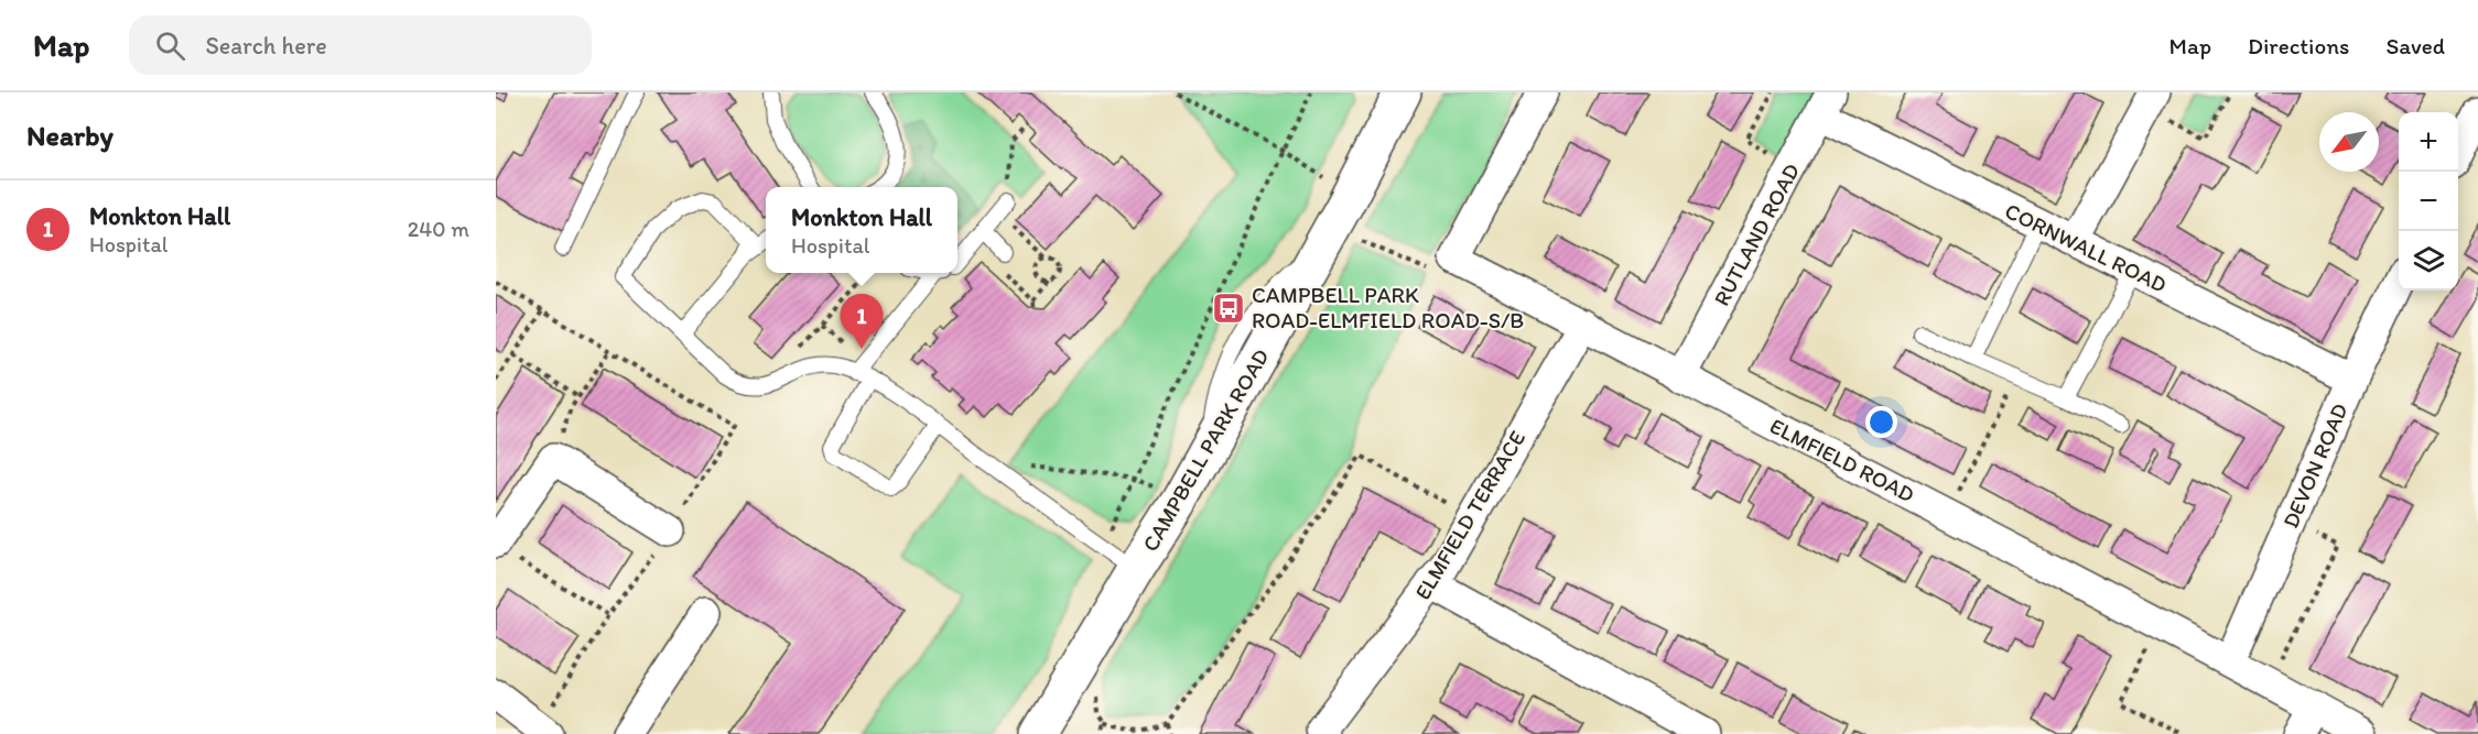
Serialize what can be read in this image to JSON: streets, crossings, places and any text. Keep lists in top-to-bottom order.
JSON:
{
  "streets": {
    "street": [
      "RUTLAND ROAD",
      "CORNWALL ROAD",
      "CAMPBELL PARK ROAD",
      "ELMFIELD ROAD",
      "DEVON ROAD",
      "ELMFIELD TERRACE"
    ]
  },
  "crossings": [
    ["RUTLAND ROAD", "CORNWALL ROAD"],
    ["RUTLAND ROAD", "ELMFIELD ROAD"],
    ["CORNWALL ROAD", "DEVON ROAD"],
    ["ELMFIELD ROAD", "DEVON ROAD"],
    ["ELMFIELD ROAD", "ELMFIELD TERRACE"]
  ],
  "places": {
    "bus stop": ["CAMPBELL PARK ROAD-ELMFIELD ROAD-S/B"]
  },
  "north": "bottom left",
  "page": {
    "header": "Map",
    "search": "Search here",
    "nav": ["Map", "Directions", "Saved"],
    "heading": "Nearby",
    "map_buttons": ["+", "−"],
    "list": [
      {
        "mark": "1",
        "name": "Monkton Hall",
        "note": "Hospital",
        "value": "240 m"
      }
    ],
    "popup": ["Monkton Hall", "Hospital"],
    "pins": "1"
  }
}
